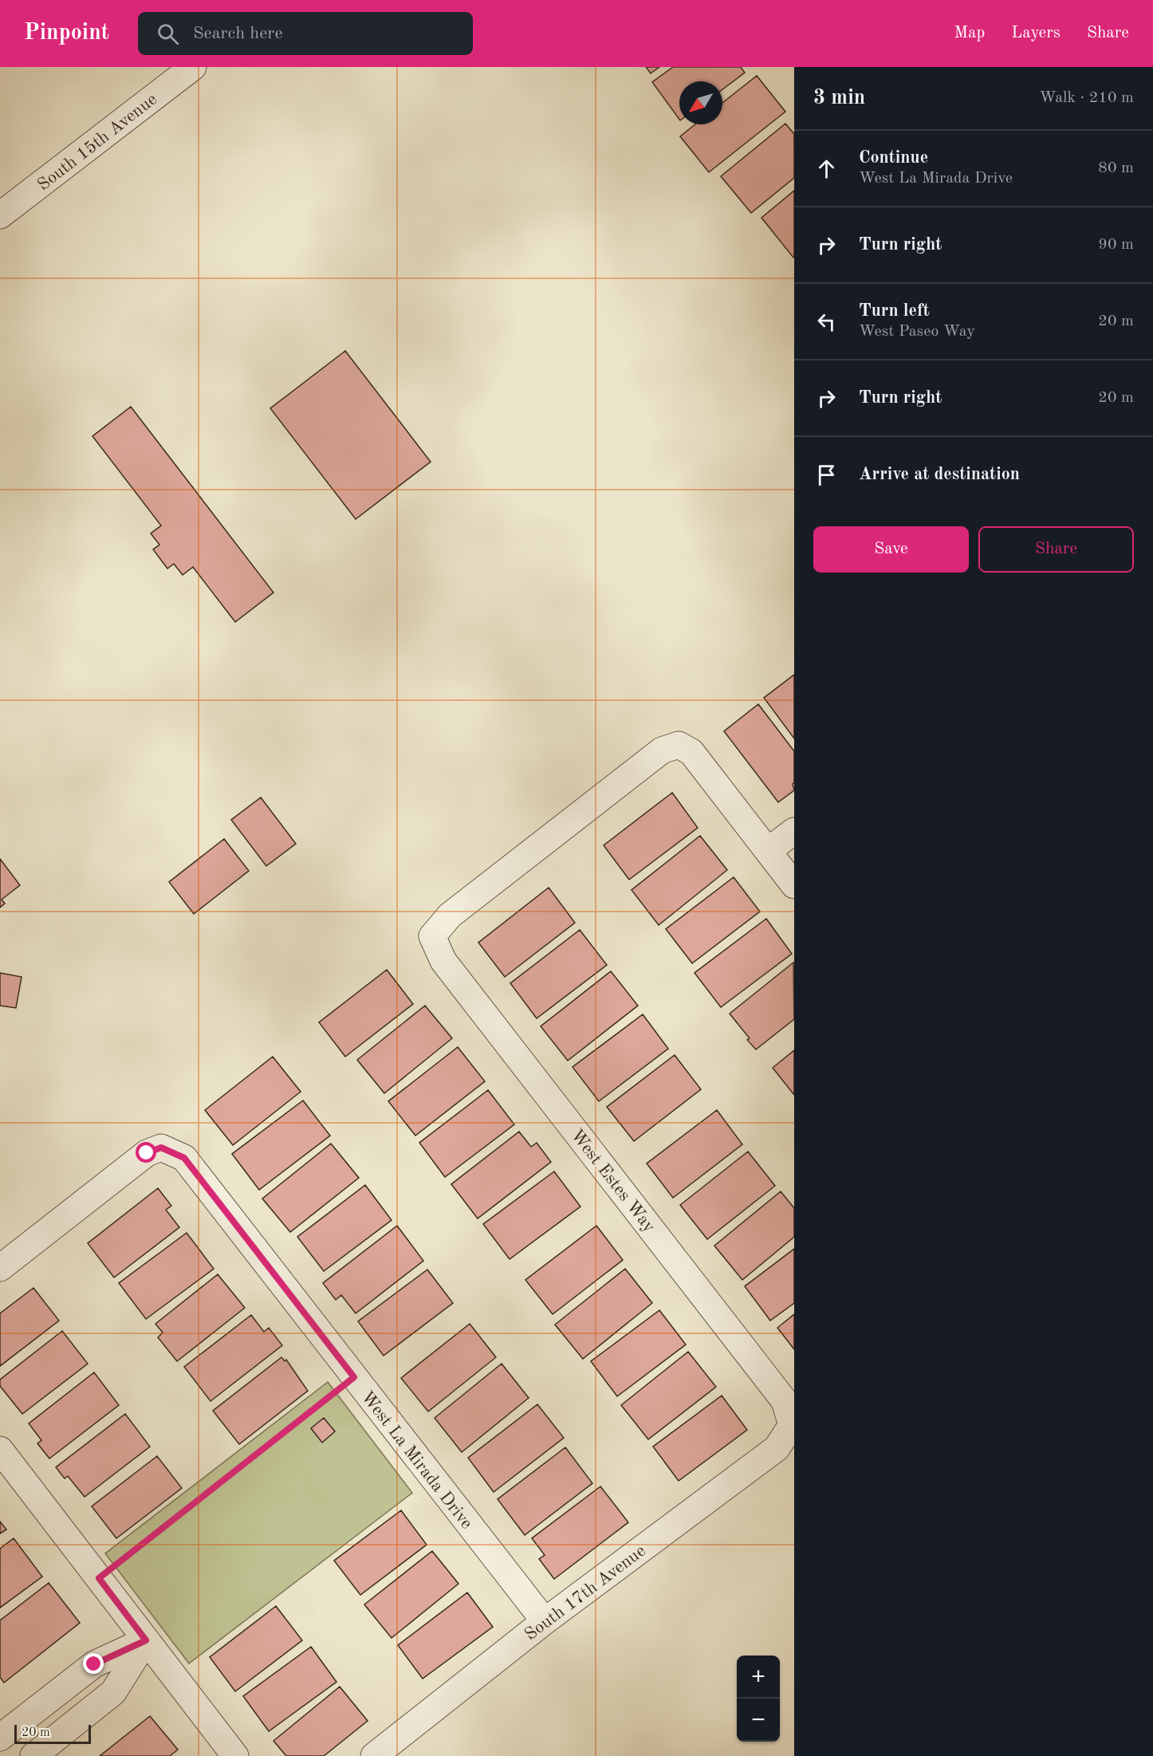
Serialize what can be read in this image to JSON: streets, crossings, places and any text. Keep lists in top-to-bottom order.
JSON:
{
  "streets": {
    "street": [
      "South 15th Avenue",
      "West Estes Way",
      "West La Mirada Drive",
      "South 17th Avenue"
    ]
  },
  "crossings": [
    ["West Estes Way", "South 17th Avenue"],
    ["West La Mirada Drive", "South 17th Avenue"]
  ],
  "scale_bar": "20 m",
  "north": "bottom left",
  "page": {
    "header": "Pinpoint",
    "search": "Search here",
    "nav": ["Map", "Layers", "Share"],
    "heading": ["3 min", "Walk · 210 m"],
    "list": [
      ["Continue", "West La Mirada Drive", "80 m"],
      ["Turn right", "90 m"],
      ["Turn left", "West Paseo Way", "20 m"],
      ["Turn right", "20 m"],
      "Arrive at destination"
    ],
    "buttons": ["Save", "Share"],
    "map_buttons": ["+", "−"],
    "scale": "20 m"
  }
}
